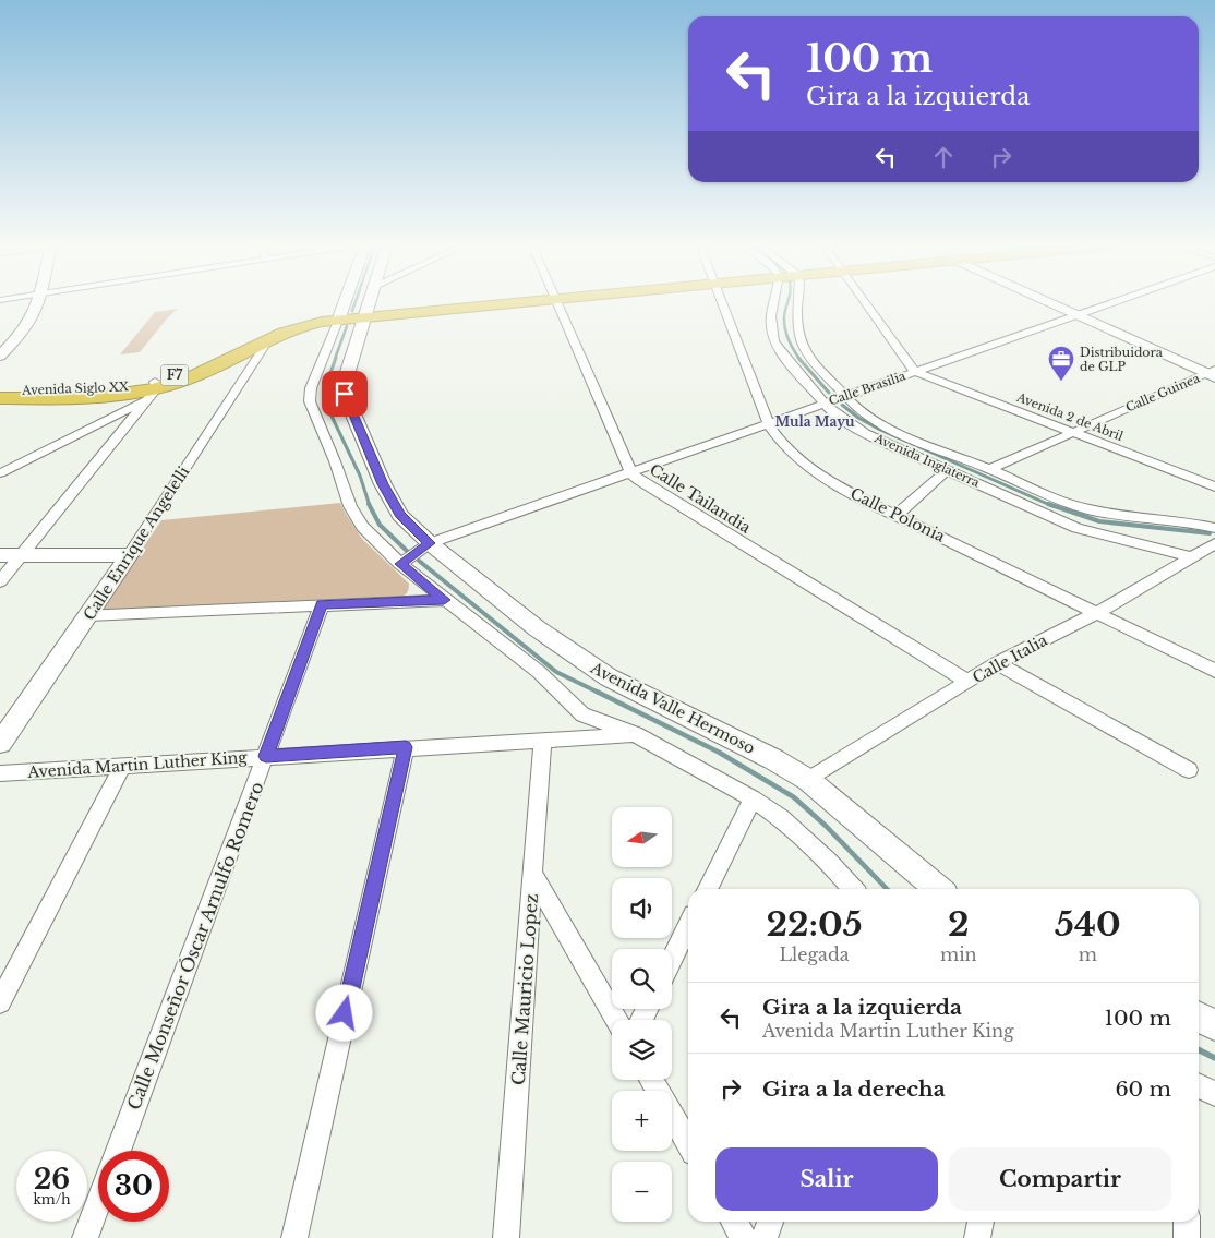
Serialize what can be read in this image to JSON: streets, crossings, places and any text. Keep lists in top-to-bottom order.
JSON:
{
  "streets": {
    "highway": ["F7", "Avenida Siglo XX"],
    "main road": ["Avenida Valle Hermoso"],
    "street": [
      "Calle Brasilia",
      "Calle Guinea",
      "Avenida 2 de Abril",
      "Avenida Inglaterra",
      "Calle Tailandia",
      "Calle Polonia",
      "Calle Enrique Angelelli",
      "Calle Italia",
      "Avenida Martin Luther King",
      "Calle Monseñor Óscar Arnulfo Romero",
      "Calle Mauricio Lopez"
    ]
  },
  "crossings": [
    ["Avenida Siglo XX", "Calle Enrique Angelelli"],
    ["Avenida Siglo XX", "Avenida Valle Hermoso"],
    ["Calle Brasilia", "Avenida 2 de Abril"],
    ["Calle Brasilia", "Avenida Inglaterra"],
    ["Calle Brasilia", "Calle Tailandia"],
    ["Calle Brasilia", "Calle Polonia"],
    ["Calle Brasilia", "Avenida Valle Hermoso"],
    ["Calle Guinea", "Avenida 2 de Abril"],
    ["Calle Guinea", "Avenida Inglaterra"],
    ["Avenida Inglaterra", "Calle Italia"],
    ["Calle Tailandia", "Calle Italia"],
    ["Calle Polonia", "Calle Italia"],
    ["Calle Italia", "Avenida Valle Hermoso"],
    ["Avenida Martin Luther King", "Calle Monseñor Óscar Arnulfo Romero"],
    ["Avenida Martin Luther King", "Calle Mauricio Lopez"]
  ],
  "districts": ["Mula Mayu"],
  "places": {
    "office": ["Distribuidora de GLP"]
  },
  "north": "left",
  "page": {
    "turn": ["100 m", "Gira a la izquierda"],
    "map_buttons": ["+", "−"],
    "eta": [
      "22:05",
      "Llegada",
      "2",
      "min",
      "540",
      "m"
    ],
    "list": [
      {
        "name": "Gira a la izquierda",
        "note": "Avenida Martin Luther King",
        "value": "100 m"
      },
      {
        "name": "Gira a la derecha",
        "value": "60 m"
      }
    ],
    "buttons": ["Salir", "Compartir"],
    "speed": "26 km/h",
    "limit": "30"
  }
}
